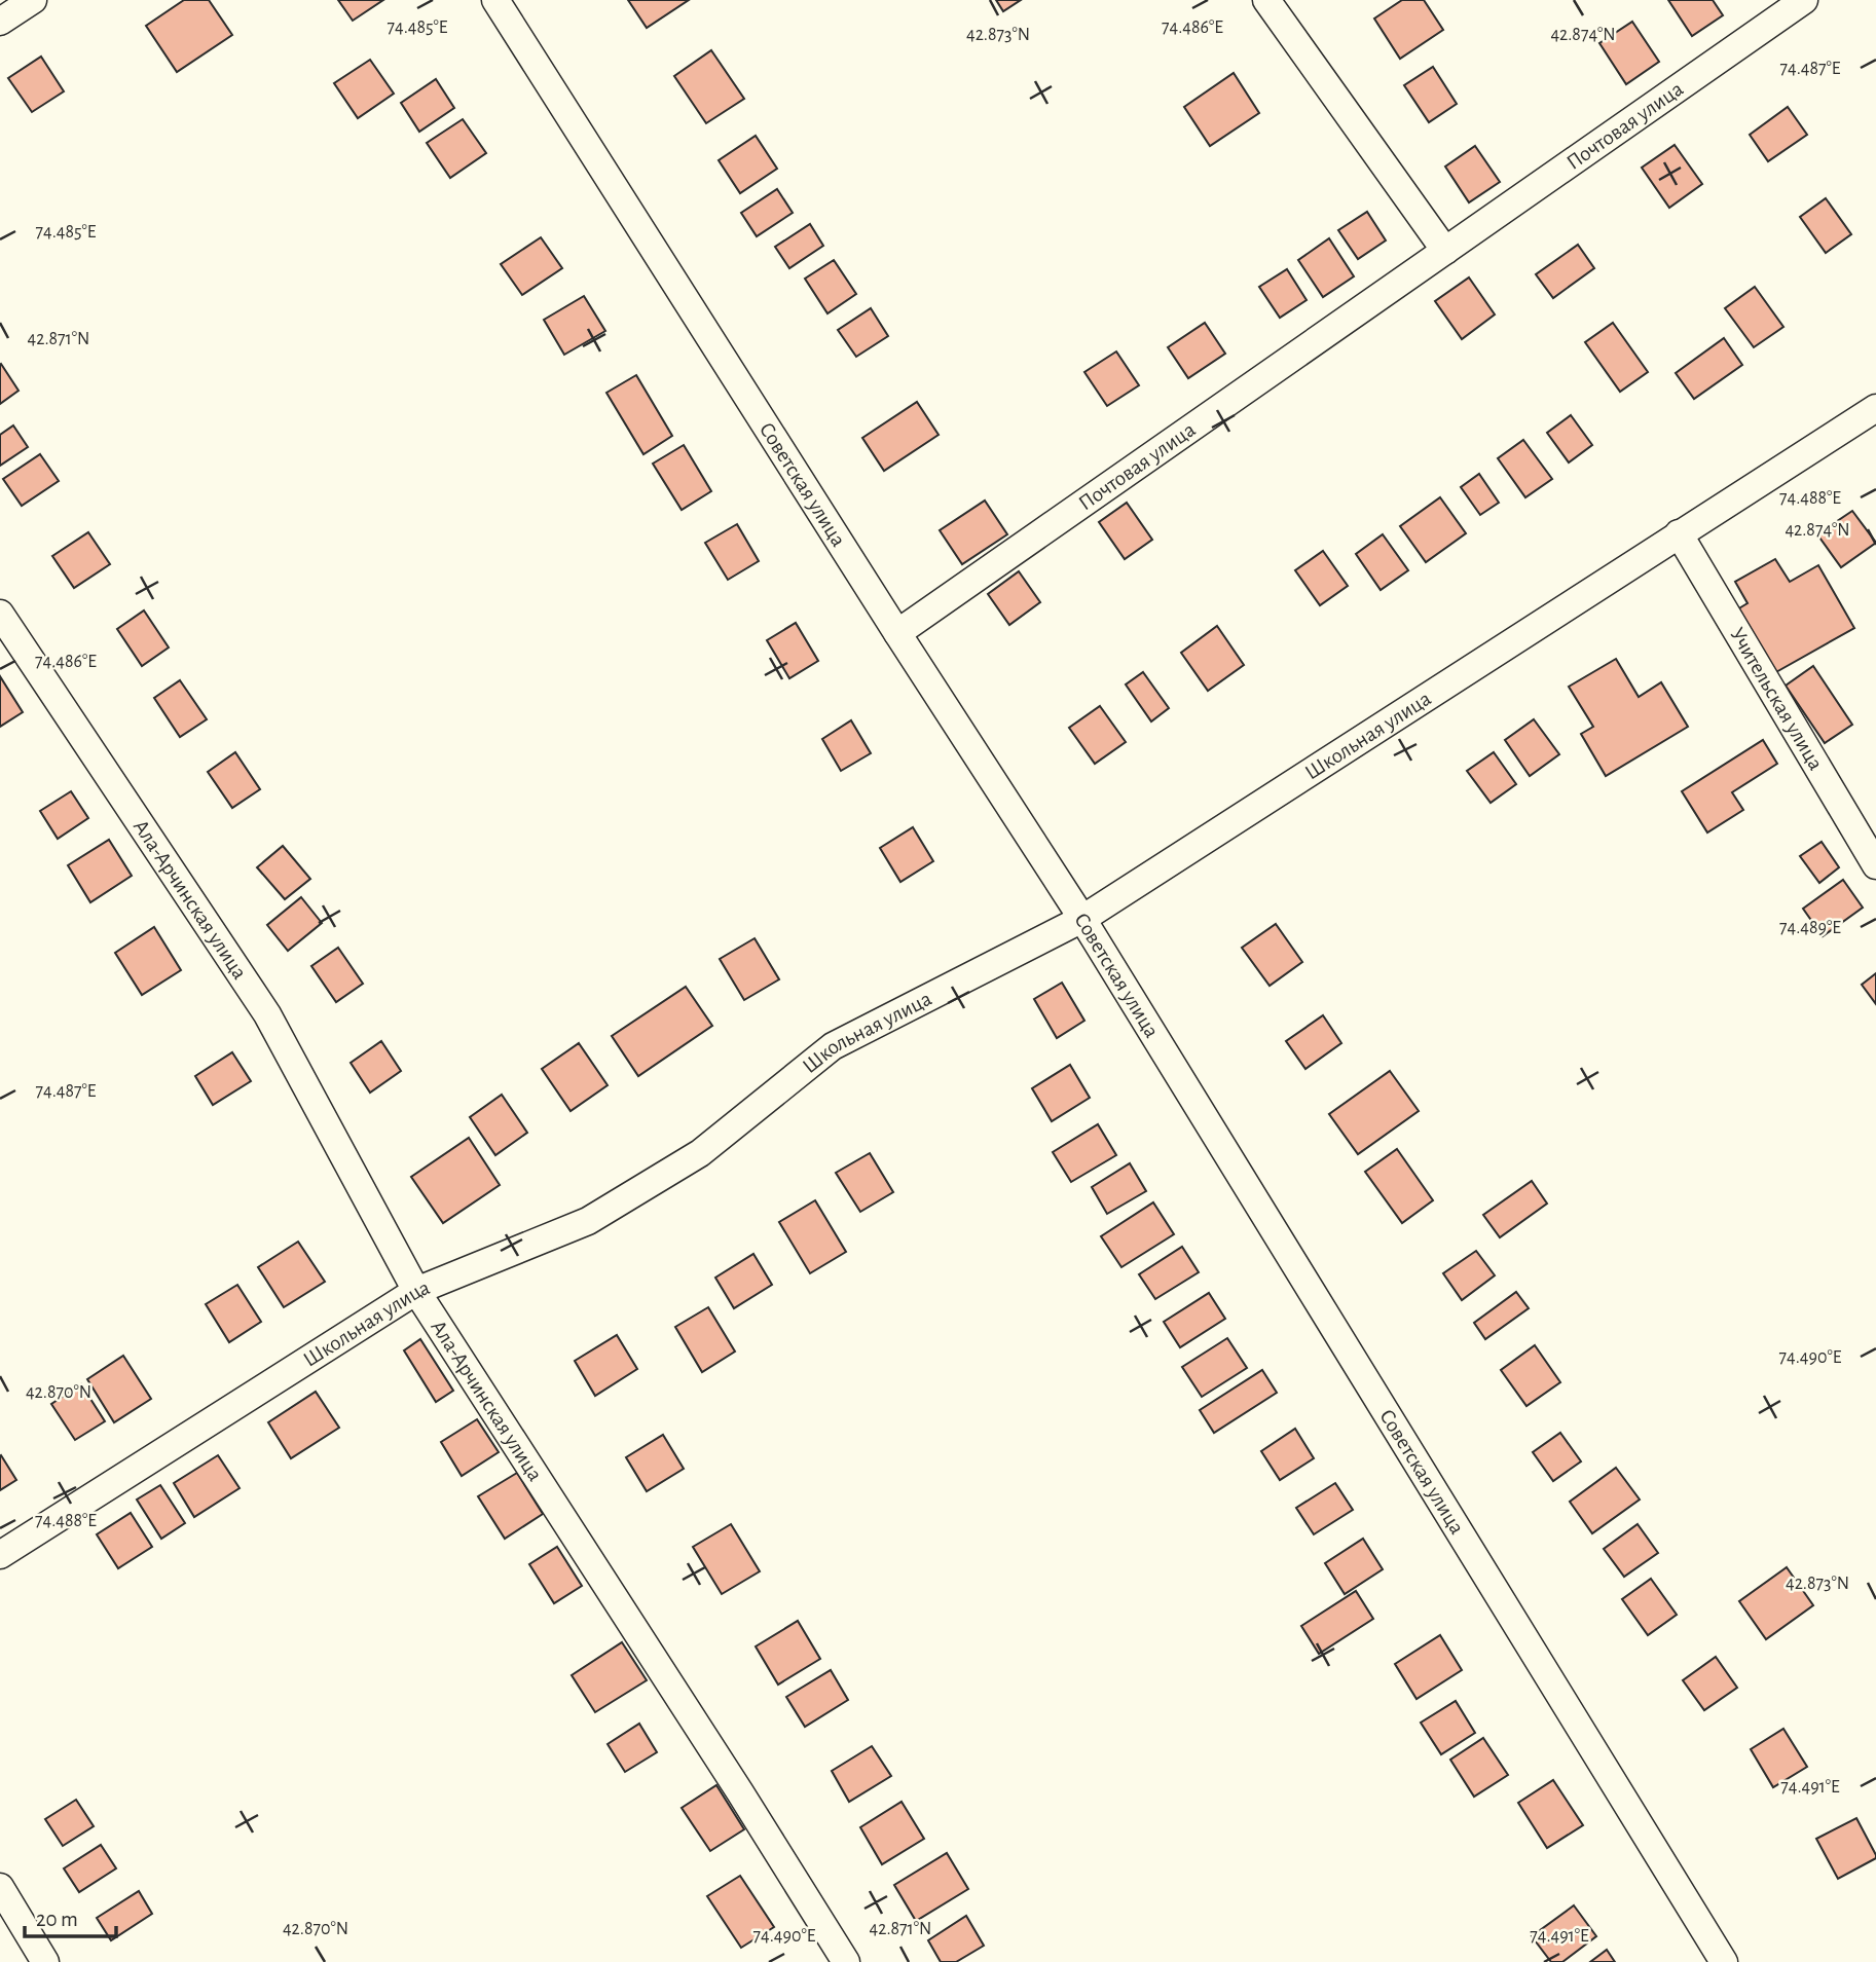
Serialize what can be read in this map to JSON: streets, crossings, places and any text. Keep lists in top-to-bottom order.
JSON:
{
  "streets": {
    "street": [
      "Почтовая улица",
      "Советская улица",
      "Учительская улица",
      "Школьная улица",
      "Ала-Арчинская улица"
    ]
  },
  "crossings": [
    ["Почтовая улица", "Советская улица"],
    ["Советская улица", "Школьная улица"],
    ["Учительская улица", "Школьная улица"],
    ["Школьная улица", "Ала-Арчинская улица"]
  ],
  "scale_bar": "20 m",
  "coordinates": [
    "74.486°E",
    "74.485°E",
    "42.873°N",
    "42.874°N",
    "74.487°E",
    "42.871°N",
    "74.488°E",
    "74.489°E",
    "74.490°E",
    "42.870°N",
    "74.491°E"
  ]
}
